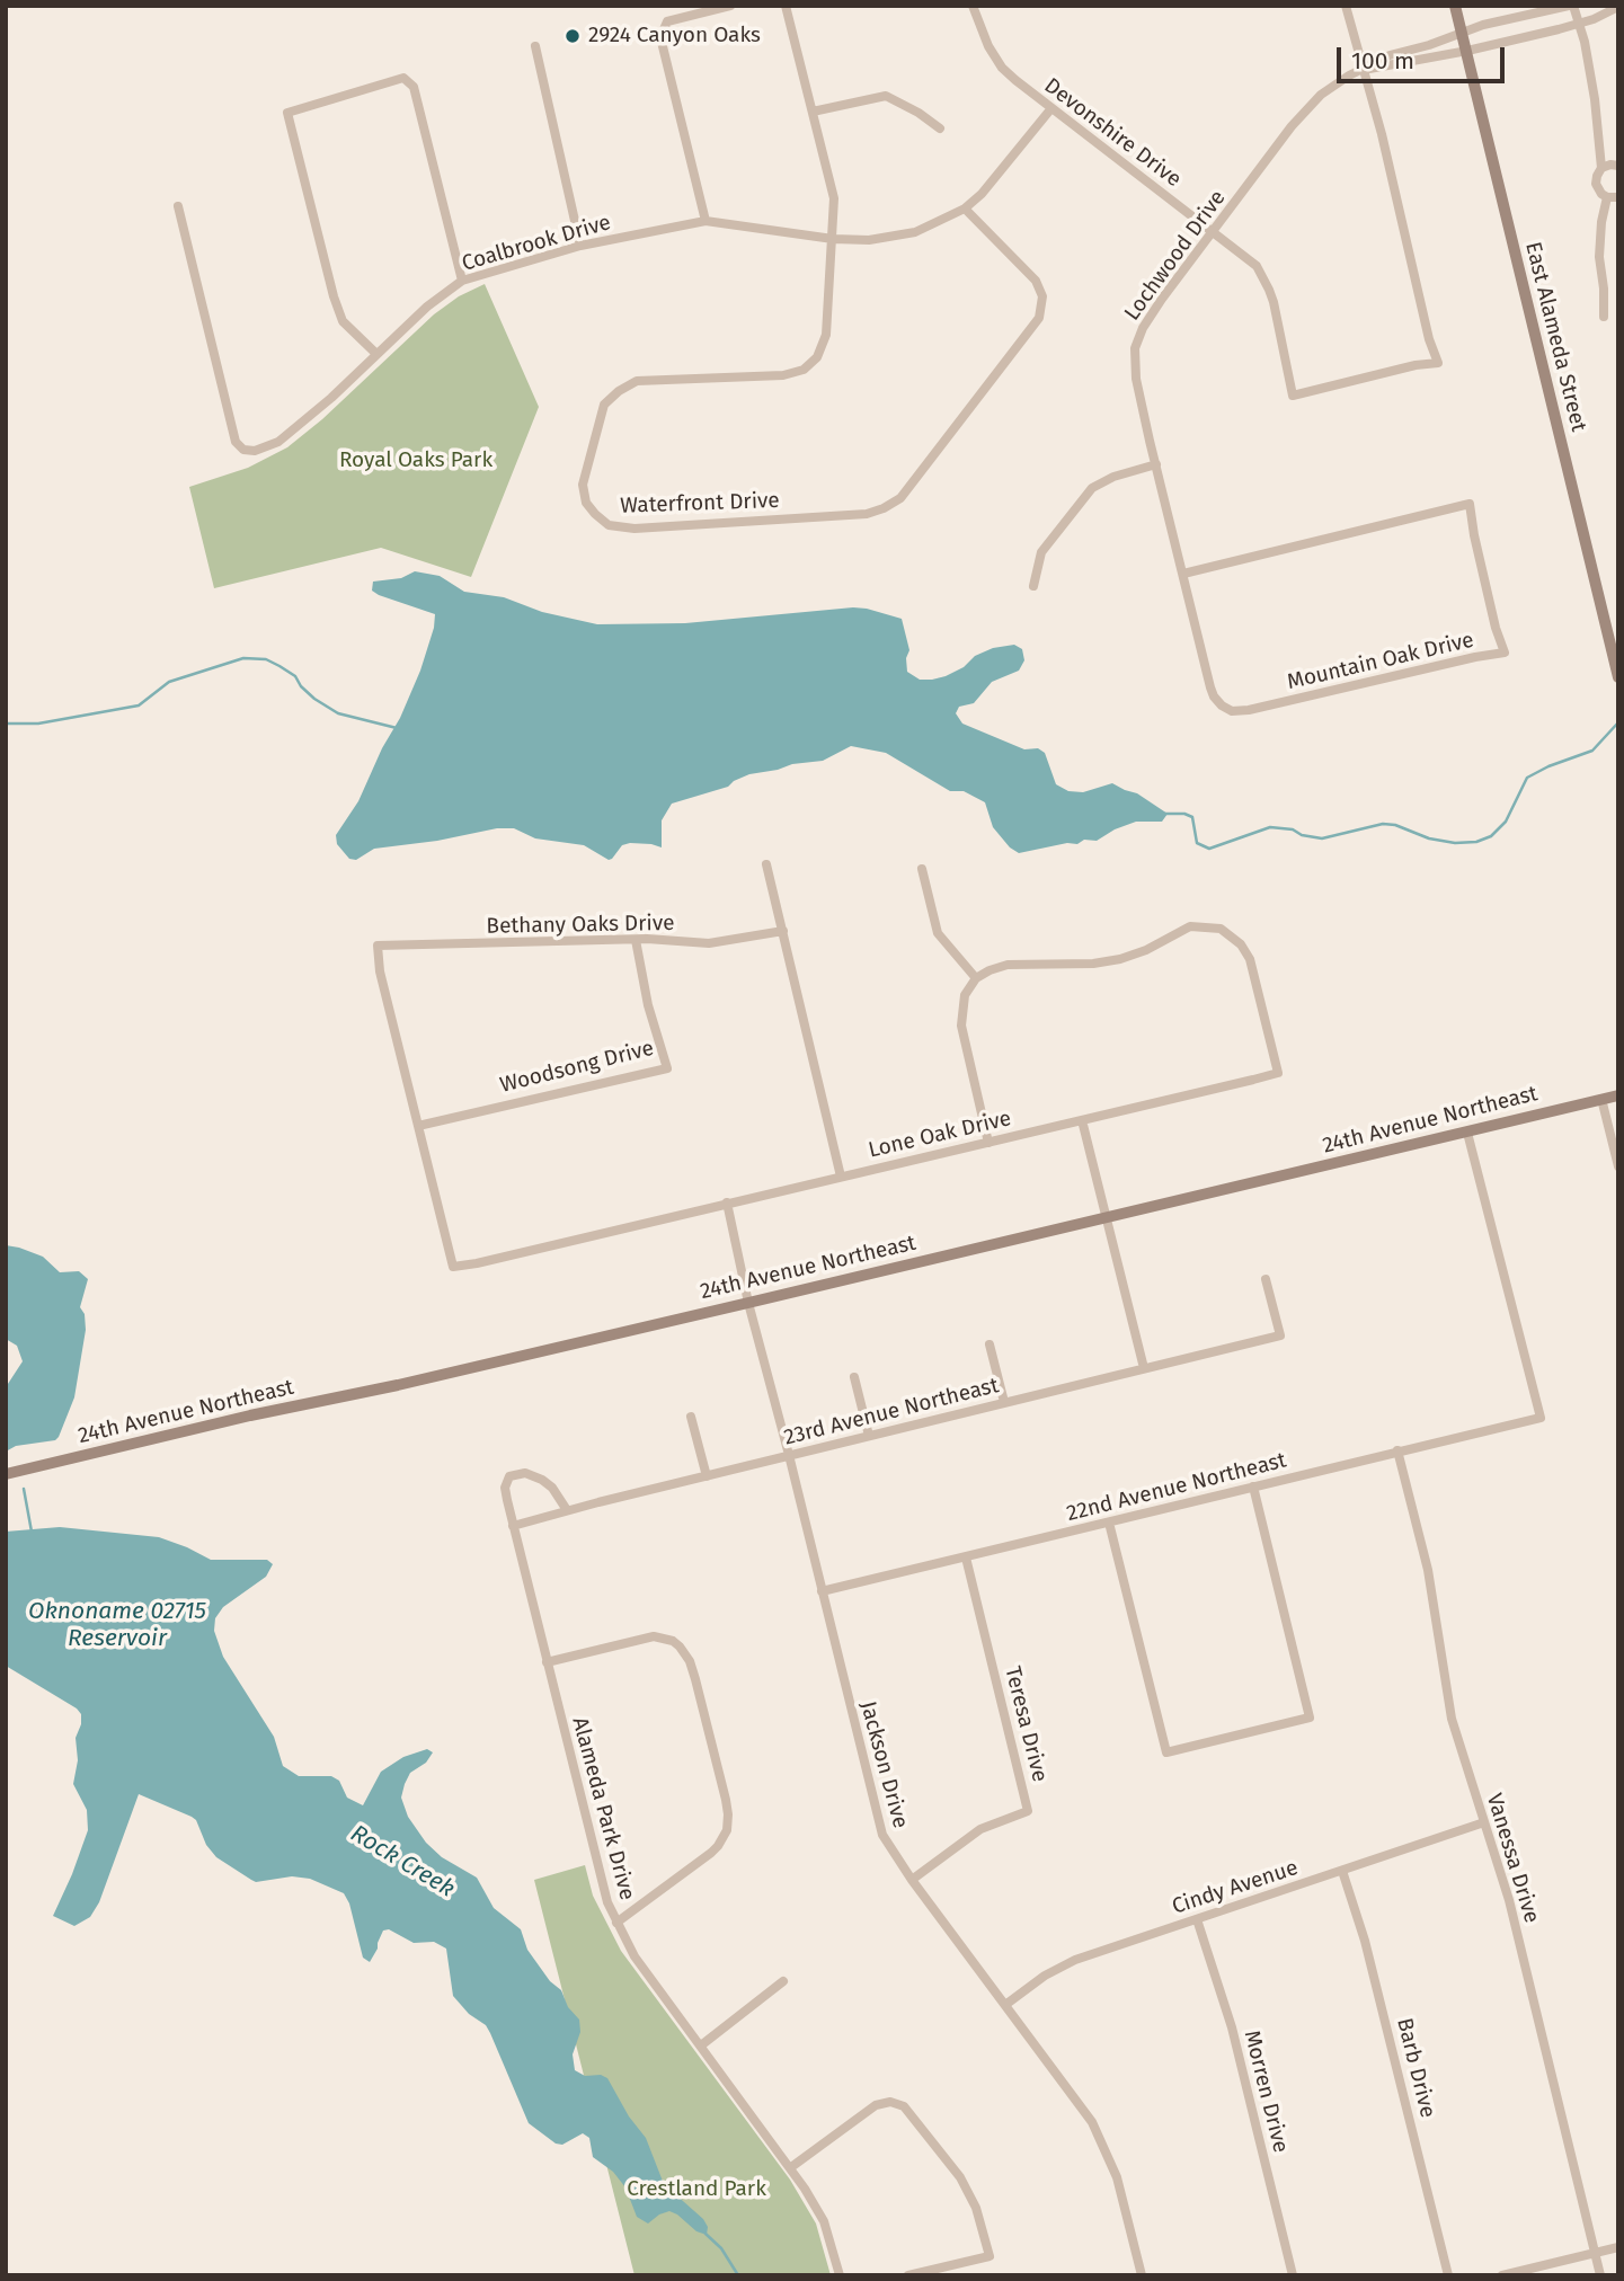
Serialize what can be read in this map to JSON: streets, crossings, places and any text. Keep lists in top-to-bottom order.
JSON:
{
  "streets": {
    "street": [
      "Devonshire Drive",
      "Coalbrook Drive",
      "Lochwood Drive",
      "East Alameda Street",
      "Waterfront Drive",
      "Mountain Oak Drive",
      "Bethany Oaks Drive",
      "Woodsong Drive",
      "24th Avenue Northeast",
      "Lone Oak Drive",
      "23rd Avenue Northeast",
      "22nd Avenue Northeast",
      "Teresa Drive",
      "Jackson Drive",
      "Alameda Park Drive",
      "Vanessa Drive",
      "Cindy Avenue",
      "Barb Drive",
      "Morren Drive"
    ]
  },
  "crossings": [
    ["Devonshire Drive", "Coalbrook Drive"],
    ["Devonshire Drive", "Lochwood Drive"],
    ["Coalbrook Drive", "Waterfront Drive"],
    ["Lochwood Drive", "East Alameda Street"],
    ["Lochwood Drive", "Mountain Oak Drive"],
    ["Bethany Oaks Drive", "Woodsong Drive"],
    ["Bethany Oaks Drive", "Lone Oak Drive"],
    ["Woodsong Drive", "Lone Oak Drive"],
    ["24th Avenue Northeast", "22nd Avenue Northeast"],
    ["24th Avenue Northeast", "Jackson Drive"],
    ["Lone Oak Drive", "Jackson Drive"],
    ["23rd Avenue Northeast", "Jackson Drive"],
    ["23rd Avenue Northeast", "Alameda Park Drive"],
    ["22nd Avenue Northeast", "Teresa Drive"],
    ["22nd Avenue Northeast", "Jackson Drive"],
    ["22nd Avenue Northeast", "Vanessa Drive"],
    ["Teresa Drive", "Jackson Drive"],
    ["Jackson Drive", "Cindy Avenue"],
    ["Vanessa Drive", "Cindy Avenue"],
    ["Cindy Avenue", "Barb Drive"],
    ["Cindy Avenue", "Morren Drive"]
  ],
  "water": ["Oknoname 02715 Reservoir", "Rock Creek"],
  "parks": ["Royal Oaks Park", "Crestland Park"],
  "places": ["2924 Canyon Oaks"],
  "scale_bar": "100 m"
}
